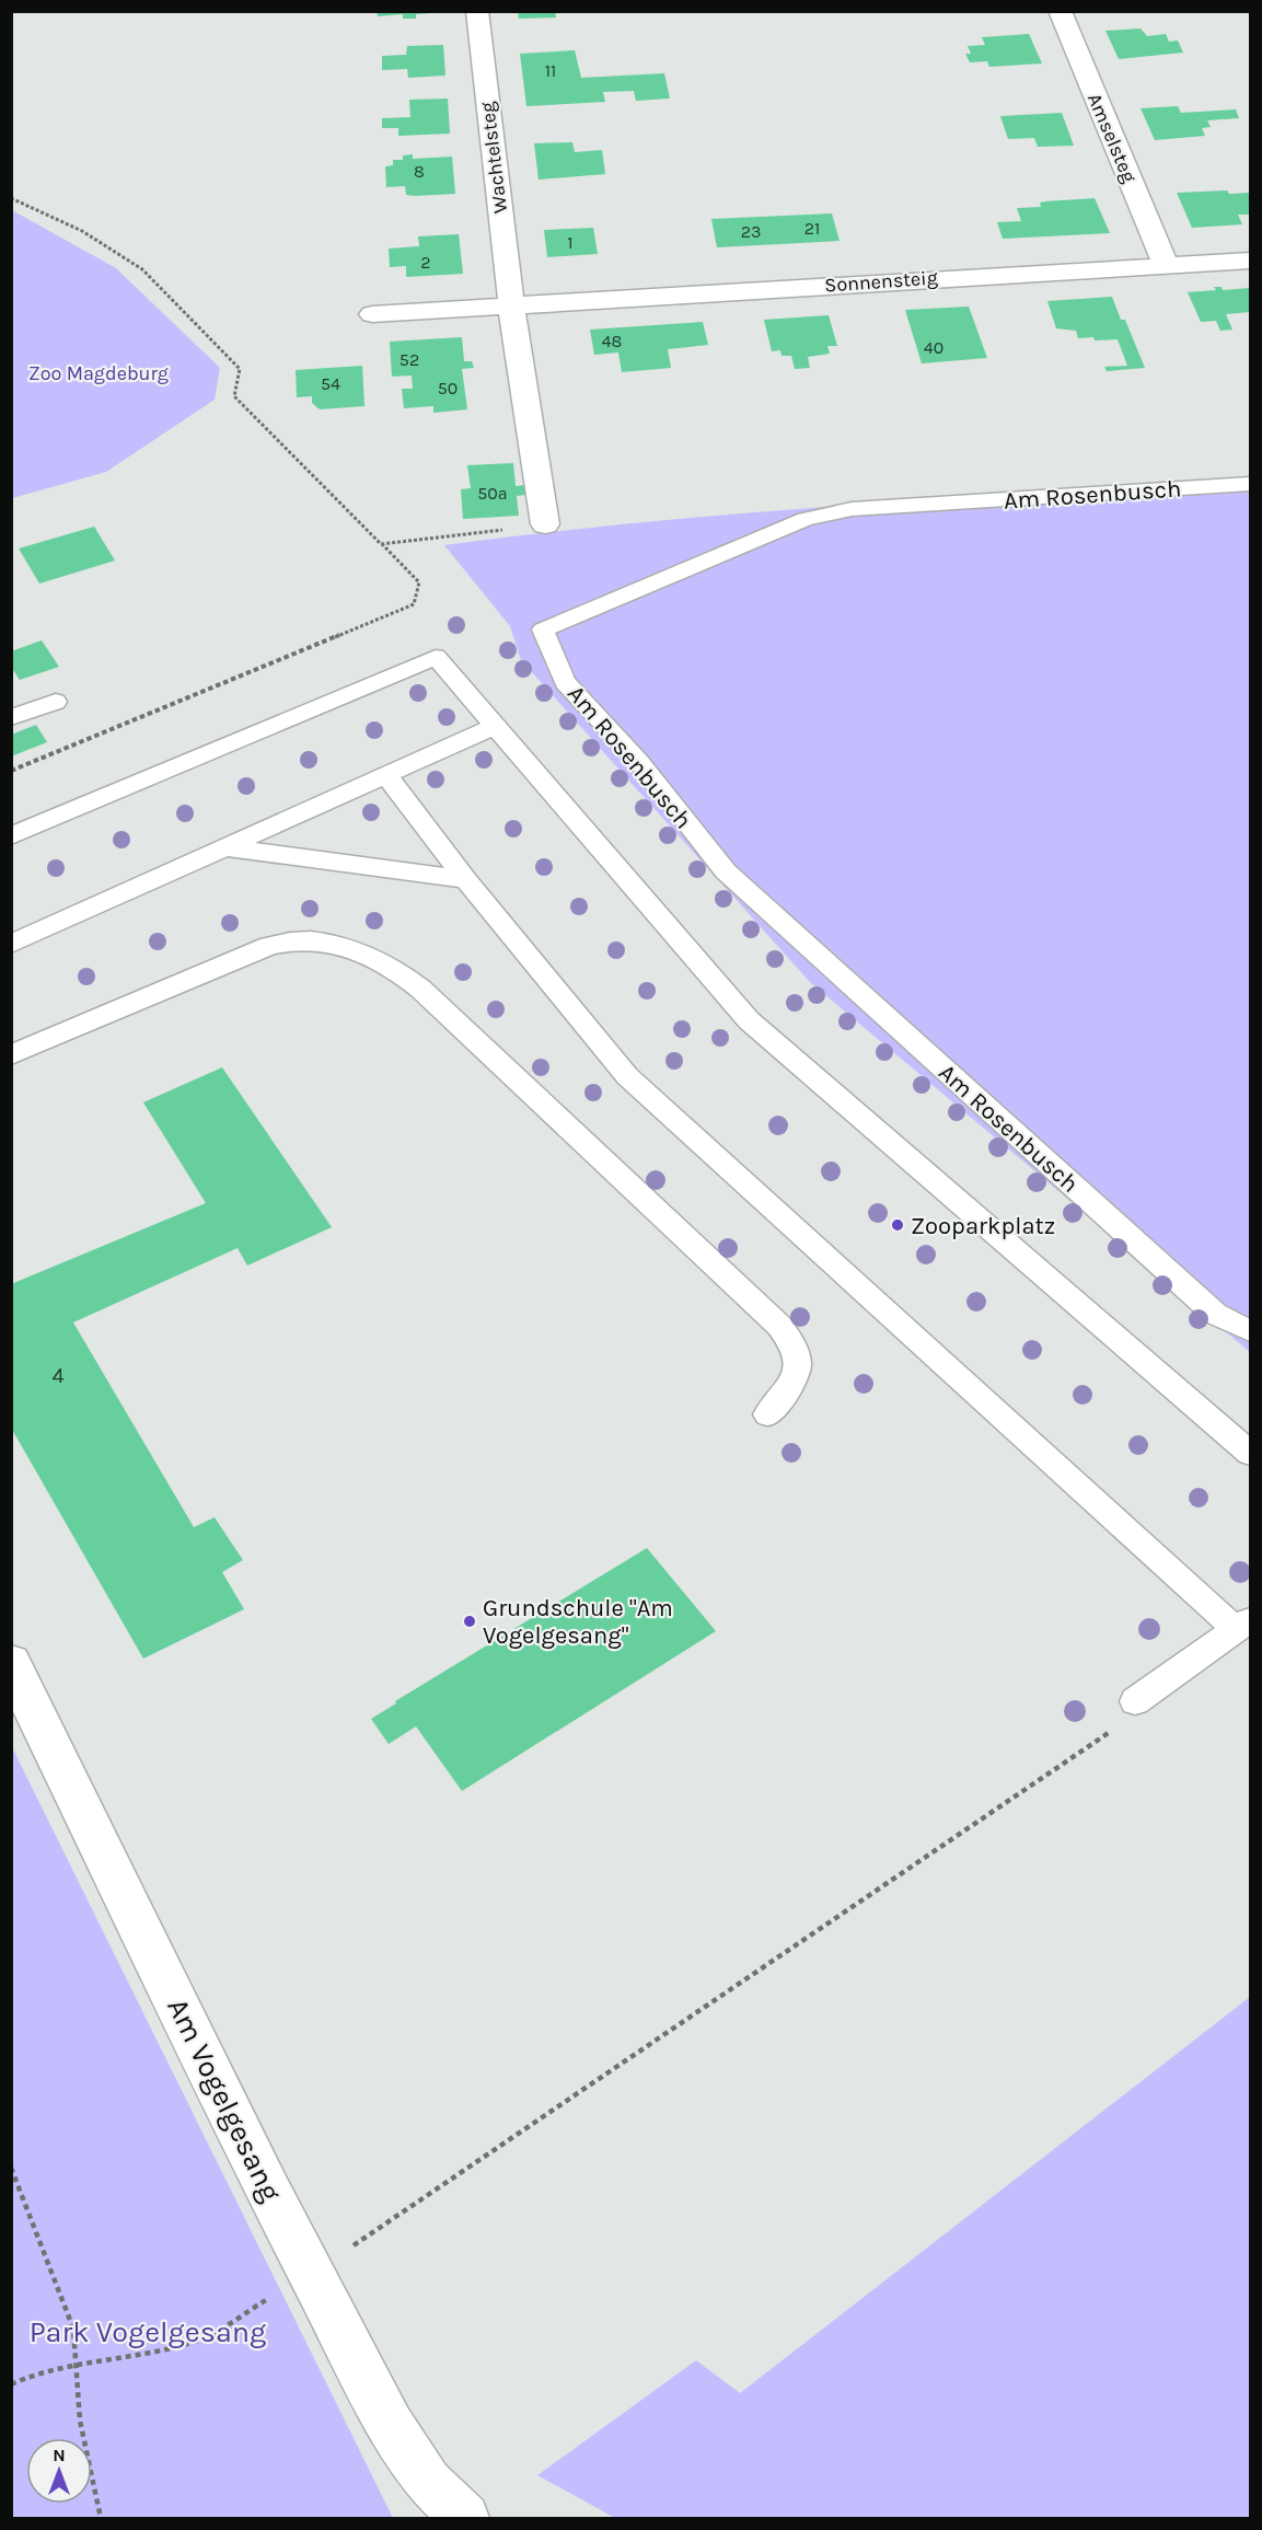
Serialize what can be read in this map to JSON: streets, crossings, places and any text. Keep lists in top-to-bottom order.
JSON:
{
  "streets": {
    "street": [
      "Amselsteg",
      "Wachtelsteg",
      "Sonnensteig",
      "Am Vogelgesang"
    ],
    "lane": ["Am Rosenbusch"]
  },
  "crossings": [
    ["Amselsteg", "Sonnensteig"],
    ["Wachtelsteg", "Sonnensteig"]
  ],
  "parks": ["Zoo Magdeburg", "Park Vogelgesang"],
  "places": ["Zooparkplatz", "Grundschule \"Am Vogelgesang\""],
  "house_numbers": [
    "11",
    "8",
    "21",
    "23",
    "1",
    "2",
    "48",
    "40",
    "52",
    "54",
    "50",
    "50a",
    "4"
  ],
  "north": "top"
}
